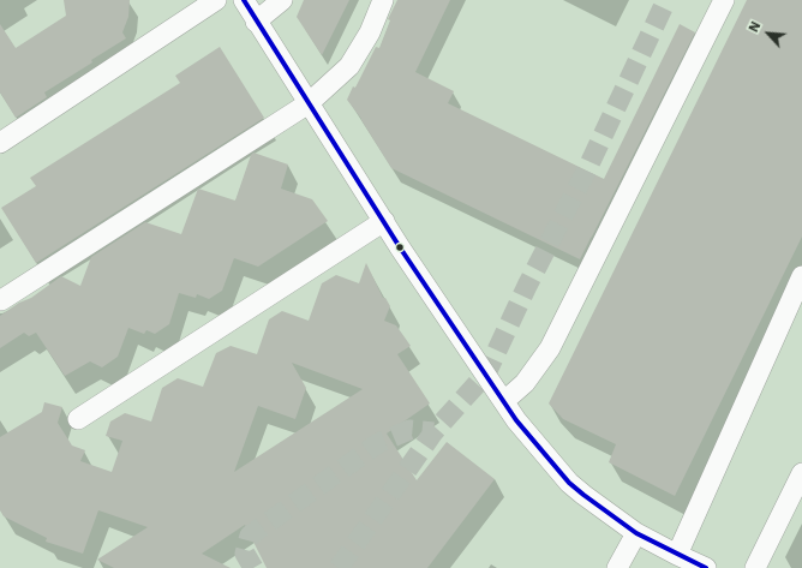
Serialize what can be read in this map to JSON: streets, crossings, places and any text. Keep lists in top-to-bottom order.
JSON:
{
  "north": "top left"
}
